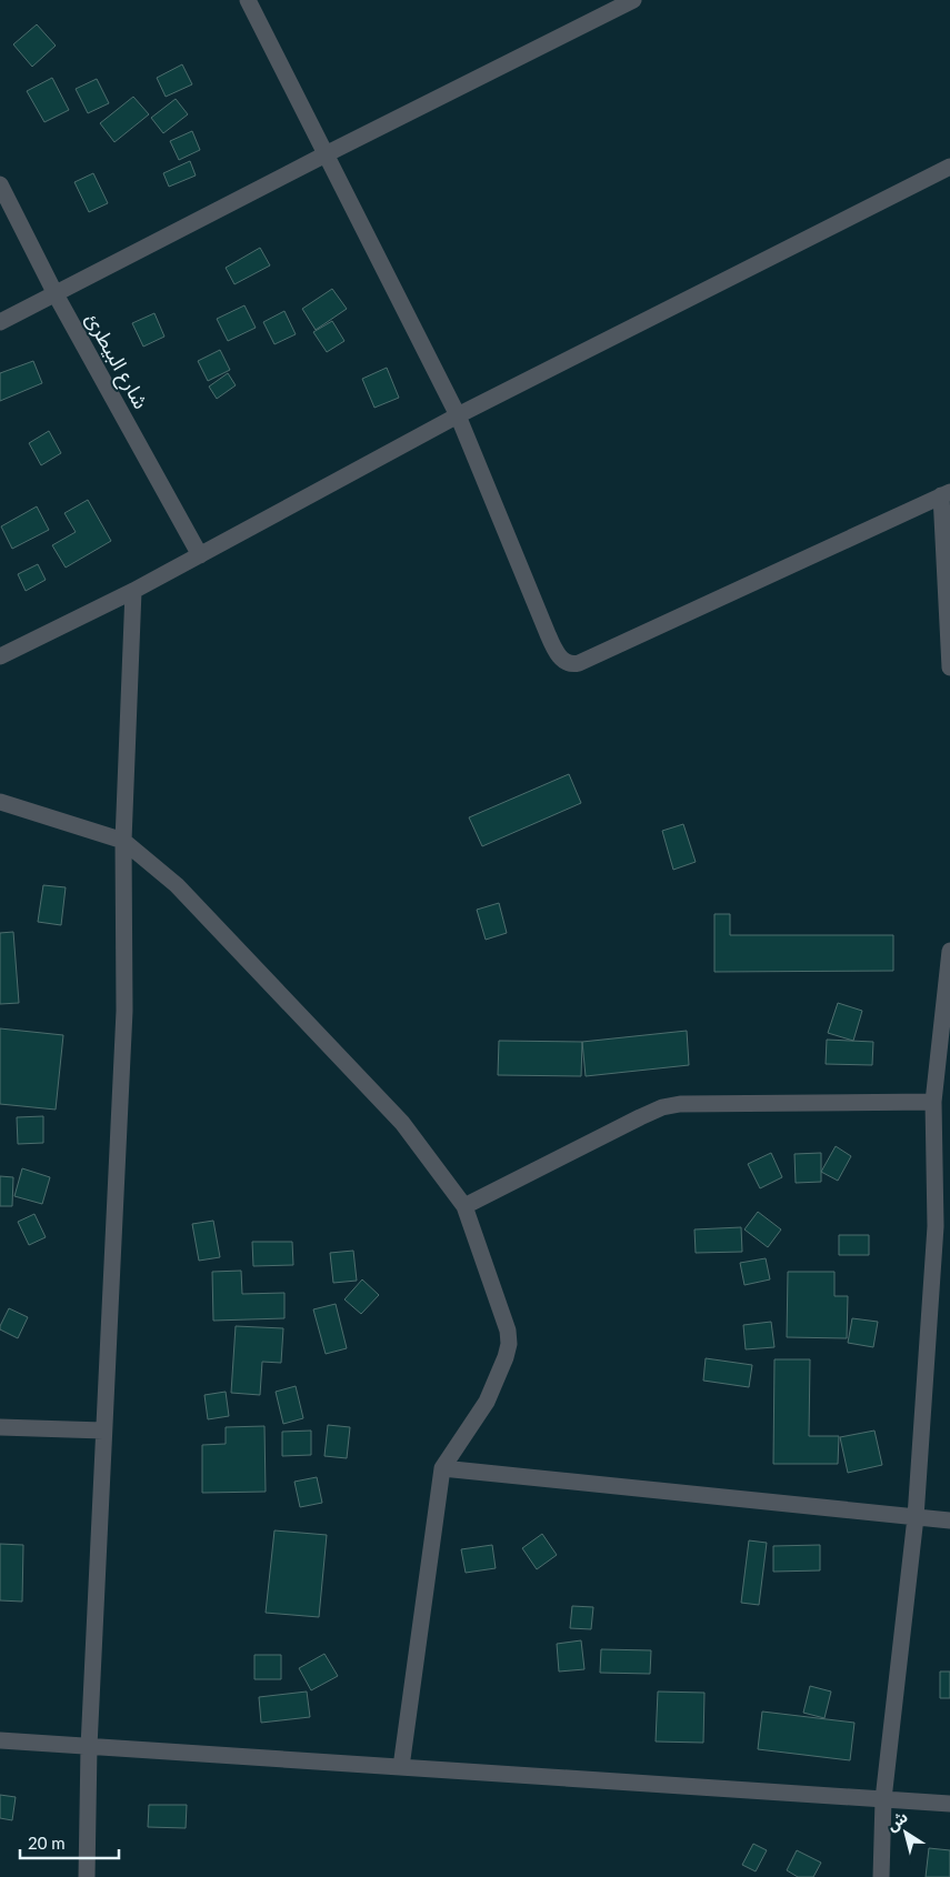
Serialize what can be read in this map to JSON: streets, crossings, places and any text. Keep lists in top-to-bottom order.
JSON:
{
  "streets": {
    "street": ["شارع البيطرئ"]
  },
  "scale_bar": "20 m",
  "north": "top left"
}
